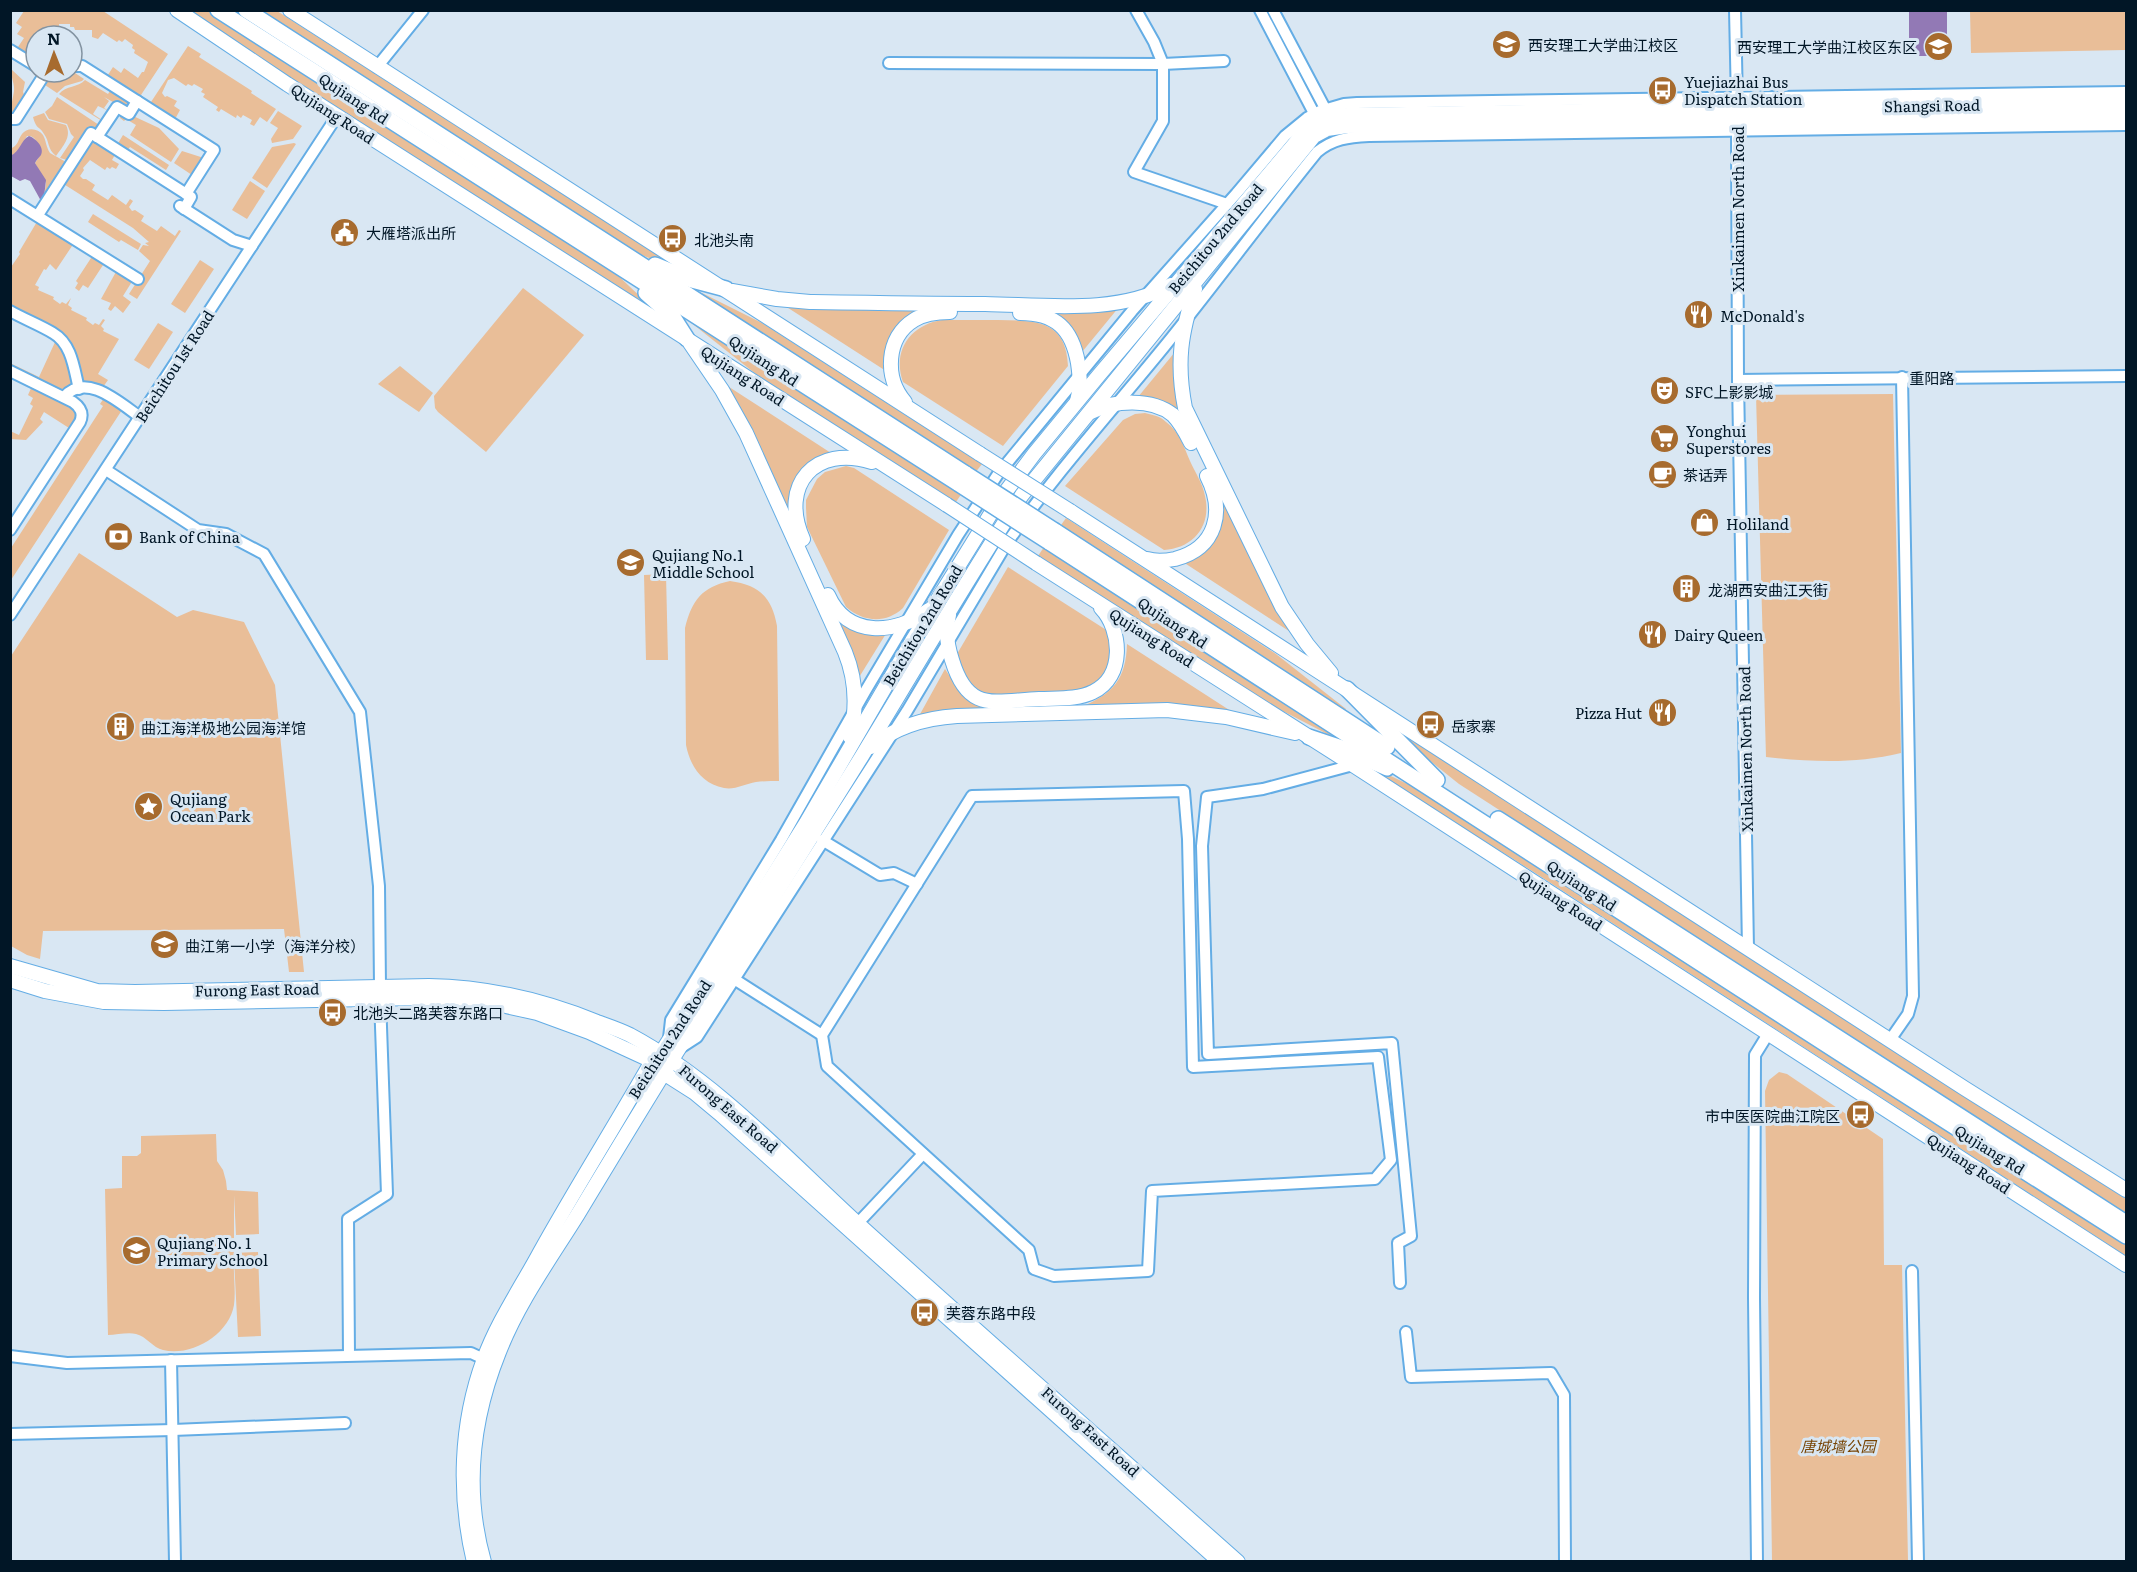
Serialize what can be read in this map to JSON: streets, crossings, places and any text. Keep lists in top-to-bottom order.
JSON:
{
  "streets": {
    "highway": ["Qujiang Rd"],
    "main road": [
      "Shangsi Road",
      "Qujiang Road",
      "Beichitou 2nd Road",
      "Furong East Road"
    ],
    "street": ["Xinkaimen North Road", "Beichitou 1st Road", "重阳路"]
  },
  "crossings": [
    ["Shangsi Road", "Xinkaimen North Road"],
    ["Qujiang Road", "Beichitou 1st Road"],
    ["Xinkaimen North Road", "重阳路"],
    ["Beichitou 2nd Road", "Furong East Road"]
  ],
  "parks": ["唐城墙公园"],
  "places": {
    "school or university": [
      "西安理工大学曲江校区",
      "西安理工大学曲江校区东区",
      "Qujiang No.1 Middle School",
      "曲江第一小学（海洋分校）",
      "Qujiang No. 1 Primary School"
    ],
    "bus stop": [
      "Yuejiazhai Bus Dispatch Station",
      "北池头南",
      "岳家寨",
      "北池头二路芙蓉东路口",
      "市中医医院曲江院区",
      "芙蓉东路中段"
    ],
    "public building": ["大雁塔派出所"],
    "restaurant": ["McDonald's", "Dairy Queen", "Pizza Hut"],
    "theatre": ["SFC上影影城"],
    "supermarket": ["Yonghui Superstores"],
    "cafe": ["茶话弄"],
    "shop": ["Holiland"],
    "bank": ["Bank of China"],
    "building": ["龙湖西安曲江天街", "曲江海洋极地公园海洋馆"],
    "place": ["Qujiang Ocean Park"]
  },
  "north": "top"
}
